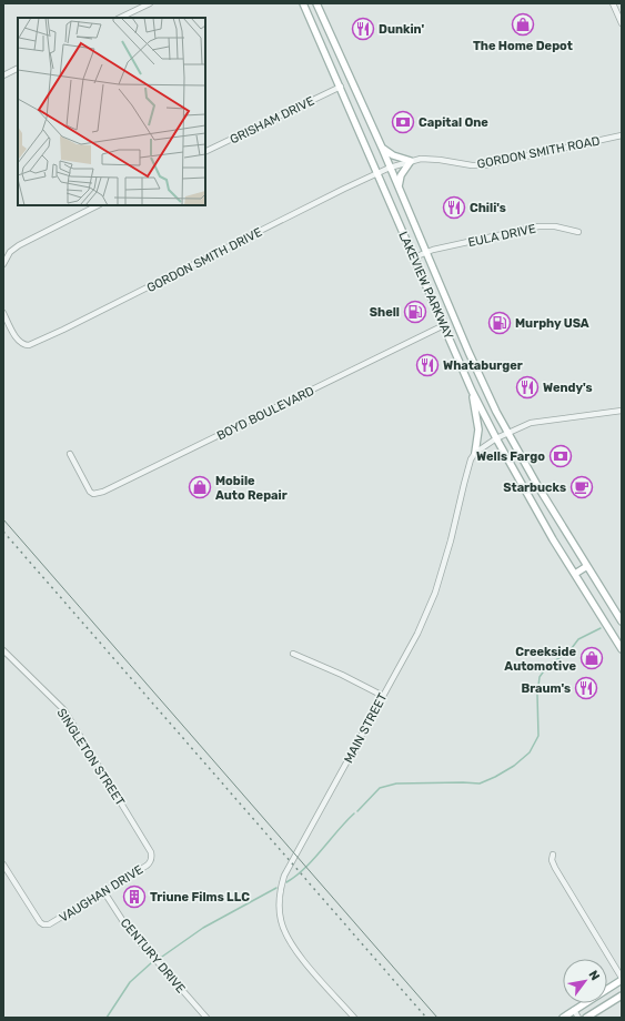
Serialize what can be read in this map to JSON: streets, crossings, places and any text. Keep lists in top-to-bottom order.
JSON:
{
  "streets": {
    "main road": ["LAKEVIEW PARKWAY"],
    "street": [
      "GRISHAM DRIVE",
      "GORDON SMITH ROAD",
      "EULA DRIVE",
      "GORDON SMITH DRIVE",
      "BOYD BOULEVARD",
      "MAIN STREET",
      "SINGLETON STREET",
      "VAUGHAN DRIVE",
      "CENTURY DRIVE"
    ]
  },
  "crossings": [
    ["GRISHAM DRIVE", "LAKEVIEW PARKWAY"],
    ["GORDON SMITH ROAD", "GORDON SMITH DRIVE"],
    ["GORDON SMITH ROAD", "LAKEVIEW PARKWAY"],
    ["EULA DRIVE", "LAKEVIEW PARKWAY"],
    ["GORDON SMITH DRIVE", "LAKEVIEW PARKWAY"],
    ["LAKEVIEW PARKWAY", "BOYD BOULEVARD"],
    ["SINGLETON STREET", "VAUGHAN DRIVE"],
    ["VAUGHAN DRIVE", "CENTURY DRIVE"]
  ],
  "places": {
    "shop": ["The Home Depot", "Mobile Auto Repair", "Creekside Automotive"],
    "restaurant": [
      "Dunkin'",
      "Chili's",
      "Whataburger",
      "Wendy's",
      "Braum's"
    ],
    "bank": ["Capital One", "Wells Fargo"],
    "fuel station": ["Shell", "Murphy USA"],
    "cafe": ["Starbucks"],
    "building": ["Triune Films LLC"]
  },
  "north": "top right"
}
